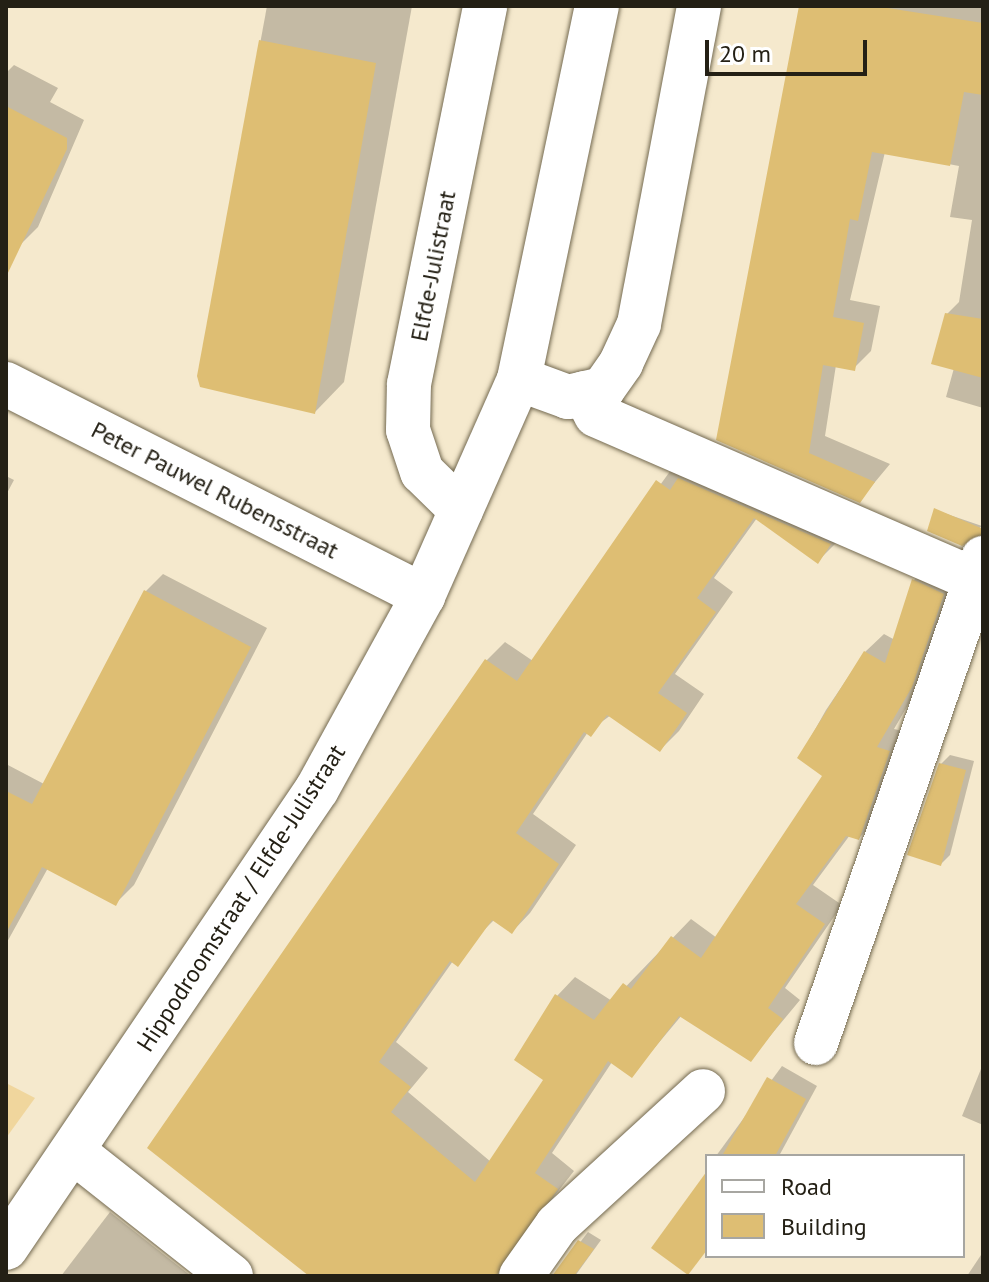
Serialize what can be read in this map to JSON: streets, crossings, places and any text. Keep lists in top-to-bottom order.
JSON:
{
  "streets": {
    "street": ["Elfde-Julistraat", "Peter Pauwel Rubensstraat", "Hippodroomstraat / Elfde-Julistraat"]
  },
  "crossings": [
    ["Peter Pauwel Rubensstraat", "Hippodroomstraat / Elfde-Julistraat"]
  ],
  "legend": ["Road", "Building"],
  "scale_bar": "20 m"
}
